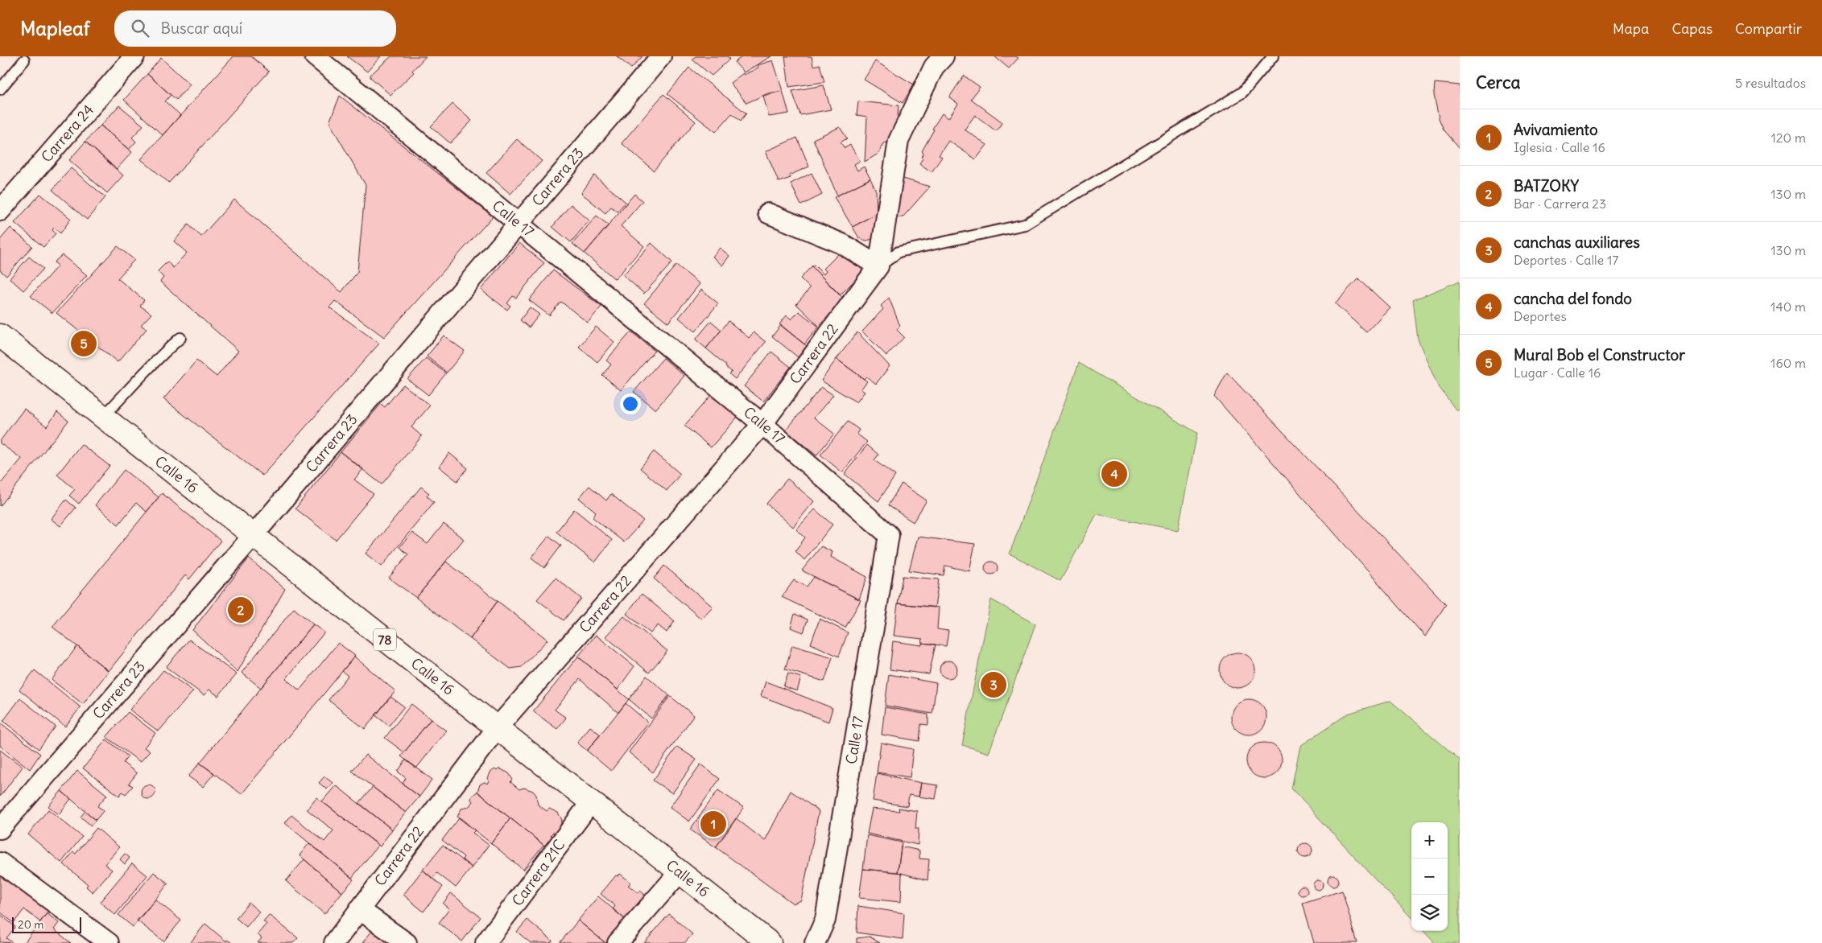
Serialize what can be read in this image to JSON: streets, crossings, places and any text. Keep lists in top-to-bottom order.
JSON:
{
  "streets": {
    "highway": ["Calle 16", "78"],
    "street": [
      "Carrera 24",
      "Carrera 23",
      "Calle 17",
      "Carrera 22",
      "Carrera 21C"
    ]
  },
  "crossings": [
    ["Carrera 23", "Calle 17"],
    ["Carrera 23", "Calle 16"],
    ["Calle 17", "Carrera 22"],
    ["Carrera 22", "Calle 16"],
    ["Calle 16", "Carrera 21C"]
  ],
  "scale_bar": "20 m",
  "page": {
    "header": "Mapleaf",
    "search": "Buscar aquí",
    "nav": ["Mapa", "Capas", "Compartir"],
    "heading": ["Cerca", "5 resultados"],
    "list": [
      {
        "mark": "1",
        "name": "Avivamiento",
        "note": "Iglesia · Calle 16",
        "value": "120 m"
      },
      {
        "mark": "2",
        "name": "BATZOKY",
        "note": "Bar · Carrera 23",
        "value": "130 m"
      },
      {
        "mark": "3",
        "name": "canchas auxiliares",
        "note": "Deportes · Calle 17",
        "value": "130 m"
      },
      {
        "mark": "4",
        "name": "cancha del fondo",
        "note": "Deportes",
        "value": "140 m"
      },
      {
        "mark": "5",
        "name": "Mural Bob el Constructor",
        "note": "Lugar · Calle 16",
        "value": "160 m"
      }
    ],
    "pins": [
      "5",
      "4",
      "2",
      "3",
      "1"
    ],
    "map_buttons": ["+", "−"],
    "scale": "20 m"
  }
}
